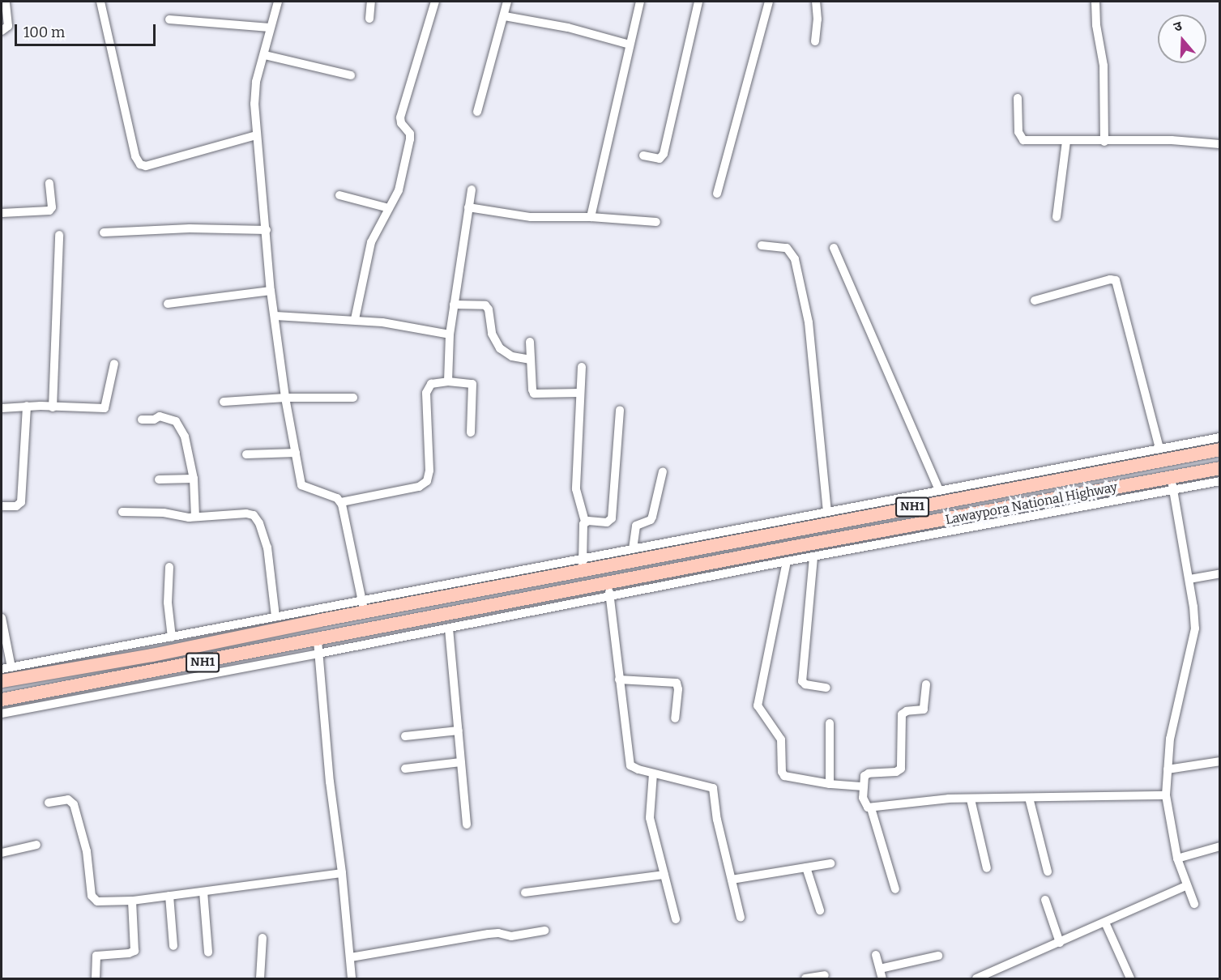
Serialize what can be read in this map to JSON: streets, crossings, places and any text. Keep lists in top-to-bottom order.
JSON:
{
  "streets": {
    "highway": ["Lawaypora National Highway", "NH1"]
  },
  "crossings": [
    ["Lawaypora National Highway", "NH1"]
  ],
  "scale_bar": "100 m",
  "north": "top"
}
